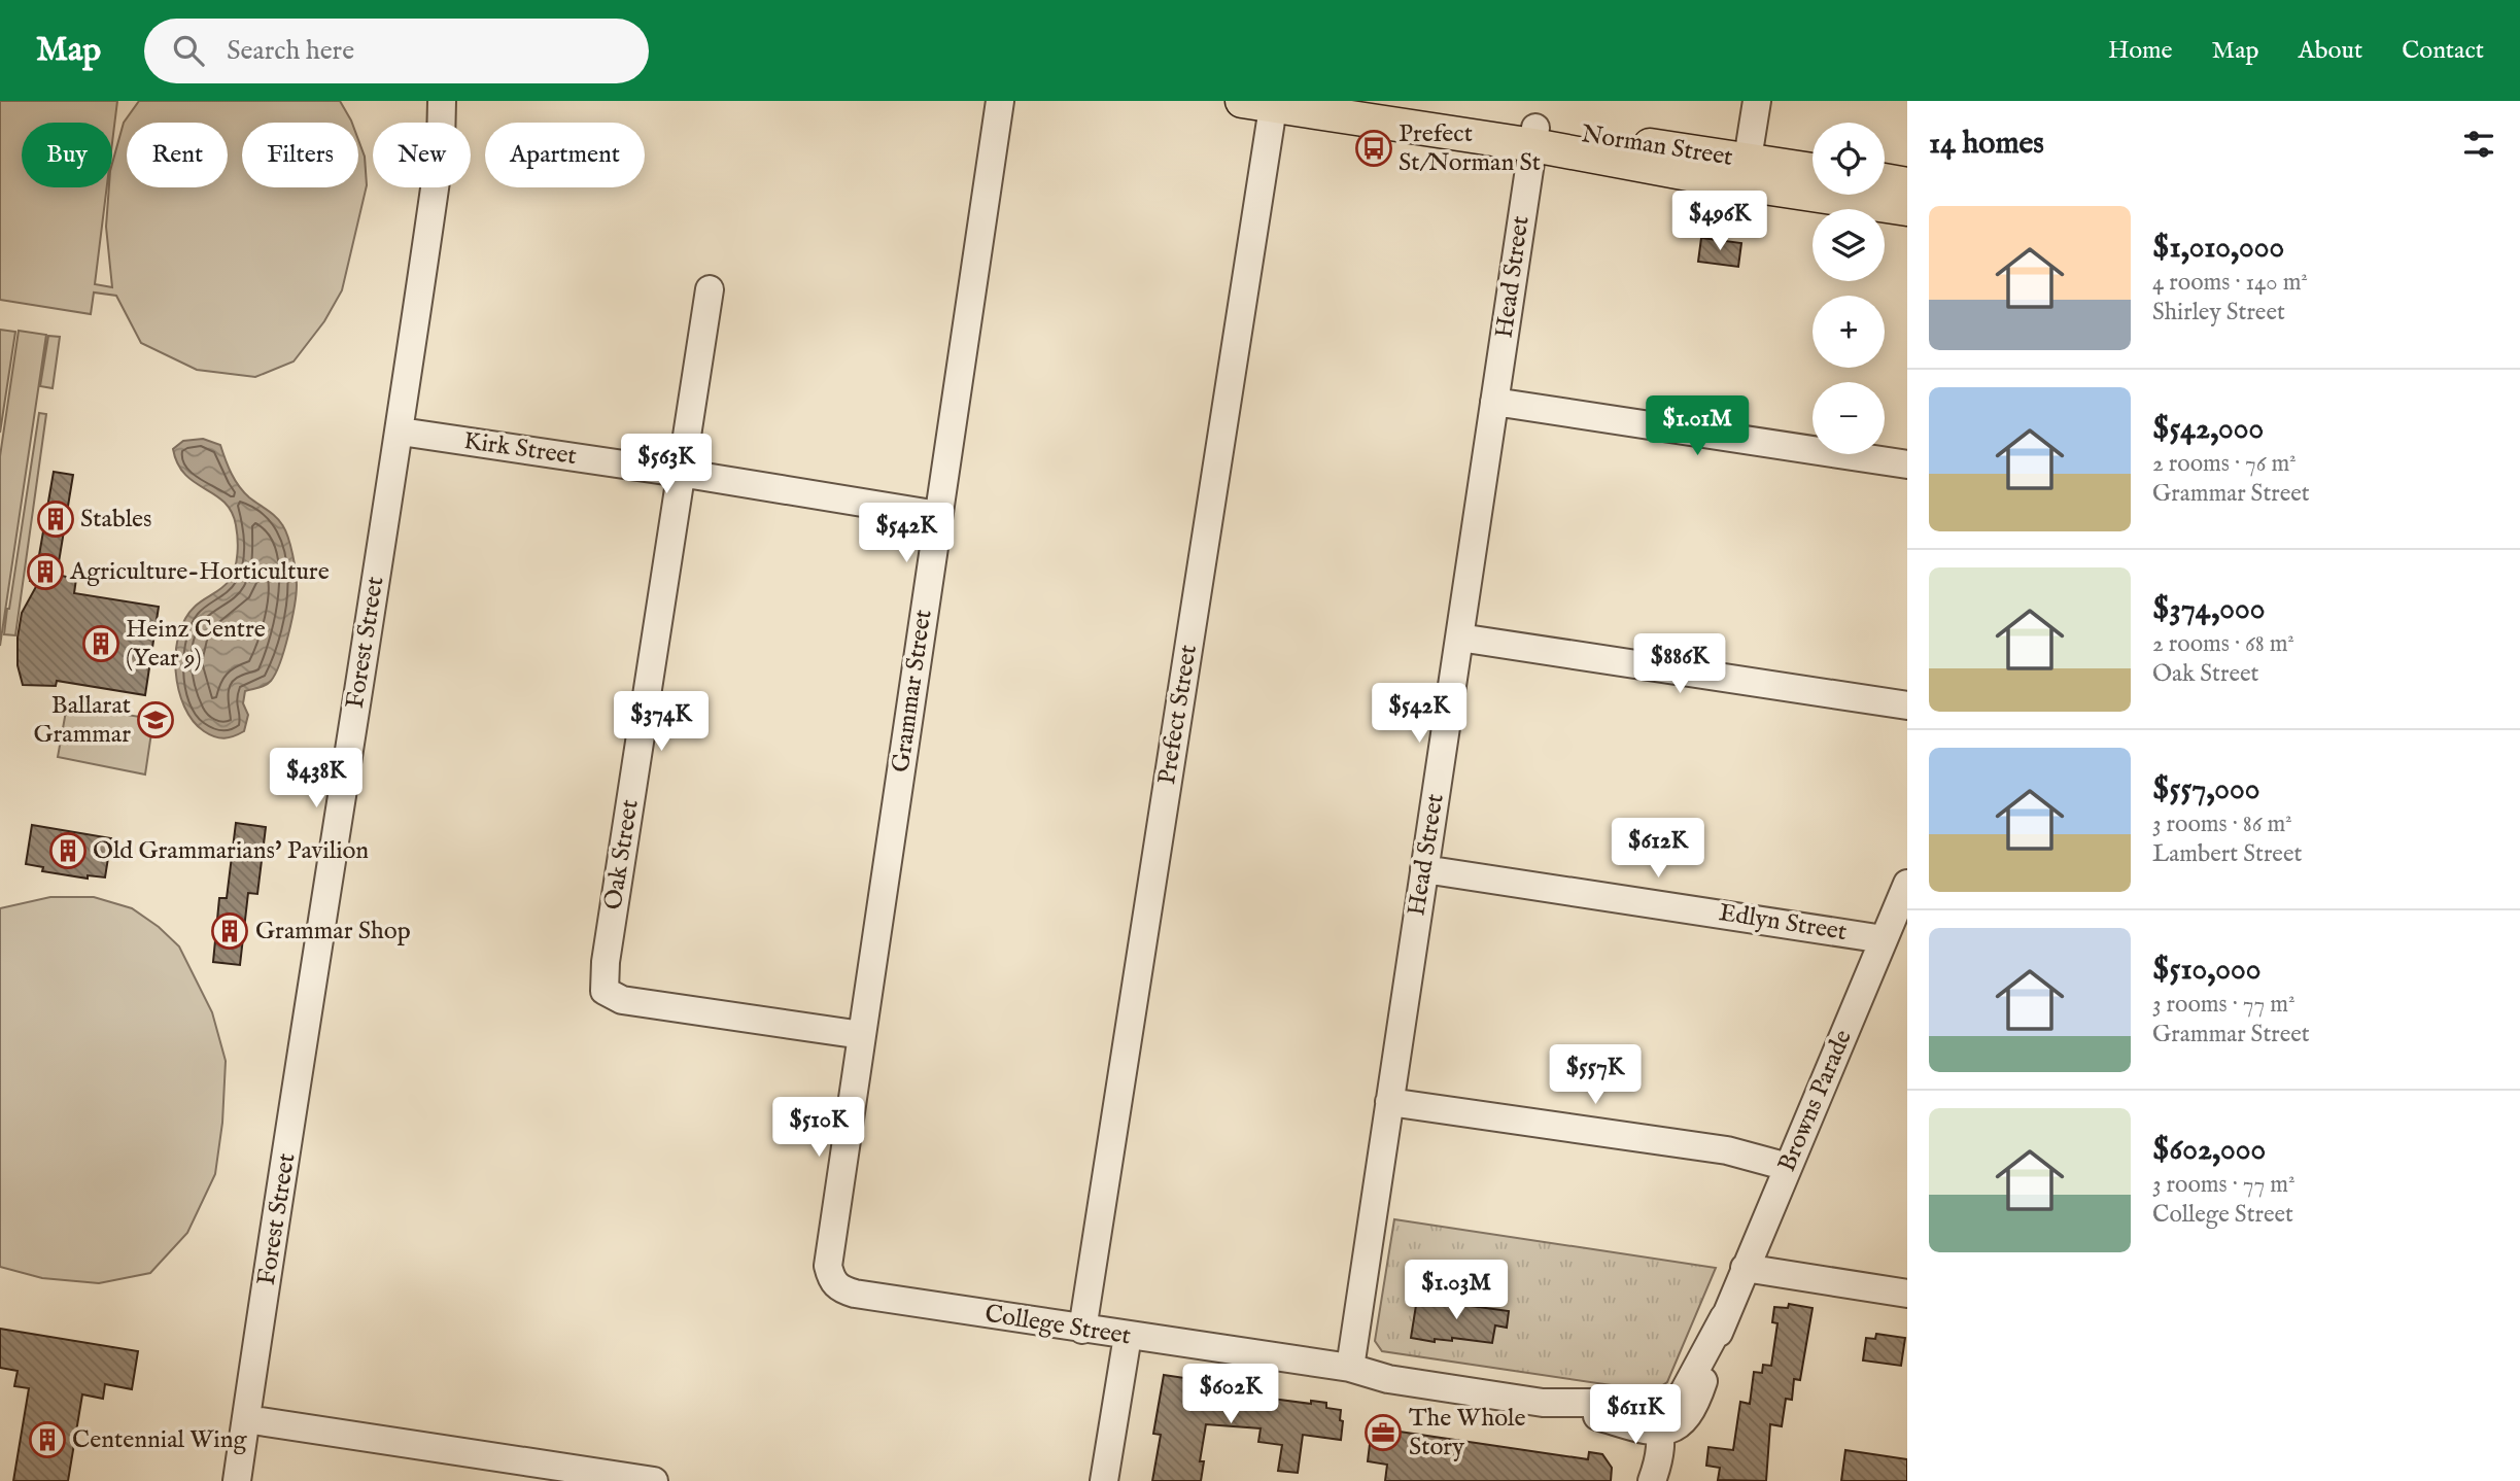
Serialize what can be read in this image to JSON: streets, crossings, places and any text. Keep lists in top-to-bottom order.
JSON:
{
  "streets": {
    "main road": ["Norman Street"],
    "street": [
      "Head Street",
      "Kirk Street",
      "Forest Street",
      "Grammar Street",
      "Prefect Street",
      "Oak Street",
      "Edlyn Street",
      "Browns Parade",
      "College Street"
    ]
  },
  "crossings": [
    ["Norman Street", "Head Street"],
    ["Norman Street", "Prefect Street"],
    ["Head Street", "Edlyn Street"],
    ["Head Street", "College Street"],
    ["Kirk Street", "Forest Street"],
    ["Kirk Street", "Grammar Street"],
    ["Kirk Street", "Oak Street"],
    ["Grammar Street", "Oak Street"],
    ["Grammar Street", "College Street"],
    ["Prefect Street", "College Street"],
    ["Edlyn Street", "Browns Parade"],
    ["Browns Parade", "College Street"]
  ],
  "places": {
    "bus stop": ["Prefect St/Norman St"],
    "building": [
      "Stables",
      "Agriculture-Horticulture",
      "Heinz Centre (Year 9)",
      "Old Grammarians' Pavilion",
      "Grammar Shop",
      "Centennial Wing"
    ],
    "school or university": ["Ballarat Grammar"],
    "office": ["The Whole Story"]
  },
  "page": {
    "header": "Map",
    "search": "Search here",
    "nav": [
      "Home",
      "Map",
      "About",
      "Contact"
    ],
    "heading": "14 homes",
    "map_buttons": ["+", "−"],
    "chip": [
      "Buy",
      "Rent",
      "Filters",
      "New",
      "Apartment"
    ],
    "list": [
      {
        "name": "$1,010,000",
        "note": "4 rooms · 140 m² · Shirley Street"
      },
      {
        "name": "$542,000",
        "note": "2 rooms · 76 m² · Grammar Street"
      },
      {
        "name": "$374,000",
        "note": "2 rooms · 68 m² · Oak Street"
      },
      {
        "name": "$557,000",
        "note": "3 rooms · 86 m² · Lambert Street"
      },
      {
        "name": "$510,000",
        "note": "3 rooms · 77 m² · Grammar Street"
      },
      {
        "name": "$602,000",
        "note": "3 rooms · 77 m² · College Street"
      }
    ],
    "price": [
      "$496K",
      "$1.01M",
      "$563K",
      "$542K",
      "$886K",
      "$542K",
      "$374K",
      "$438K",
      "$612K",
      "$557K",
      "$510K",
      "$1.03M",
      "$602K",
      "$611K"
    ]
  }
}
